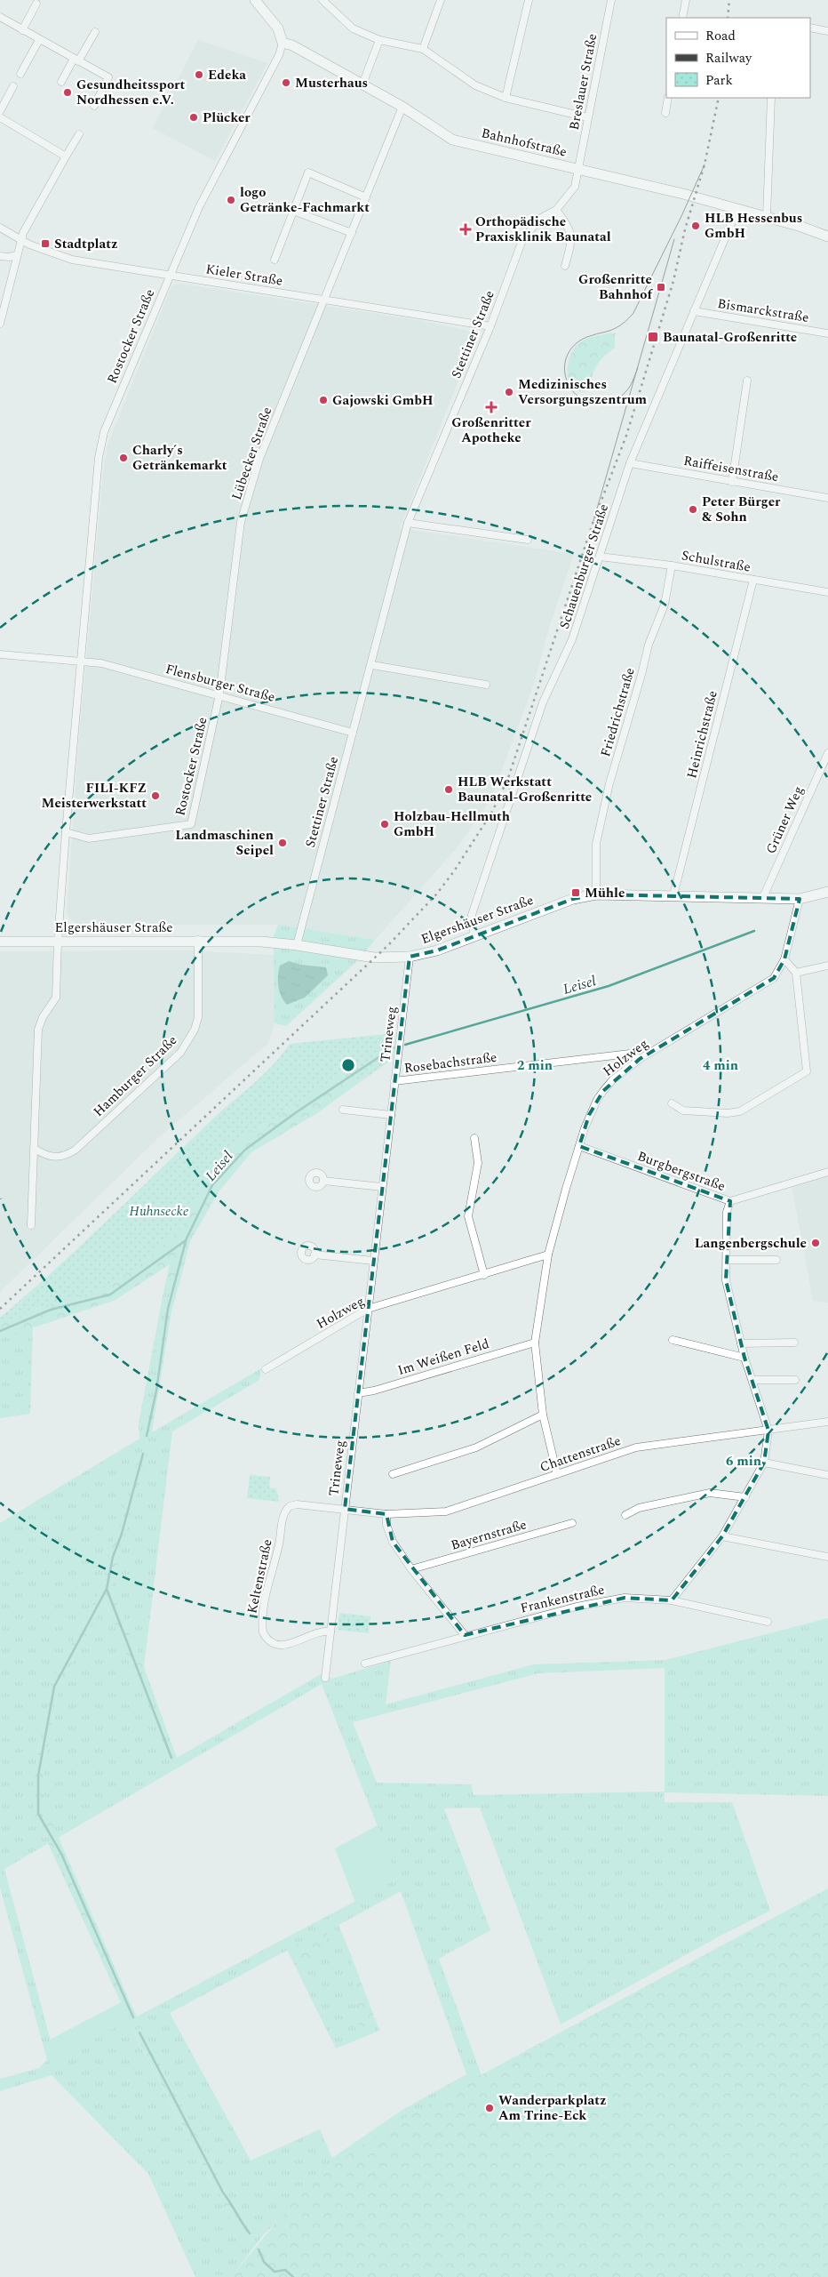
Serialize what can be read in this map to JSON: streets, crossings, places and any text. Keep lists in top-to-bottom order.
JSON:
{
  "streets": {
    "street": [
      "Breslauer Straße",
      "Bahnhofstraße",
      "Kieler Straße",
      "Bismarckstraße",
      "Stettiner Straße",
      "Rostocker Straße",
      "Lübecker Straße",
      "Raiffeisenstraße",
      "Schulstraße",
      "Schauenburger Straße",
      "Flensburger Straße",
      "Friedrichstraße",
      "Heinrichstraße",
      "Grüner Weg",
      "Elgershäuser Straße",
      "Trineweg",
      "Holzweg",
      "Rosebachstraße",
      "Hamburger Straße",
      "Burgbergstraße",
      "Im Weißen Feld",
      "Chattenstraße",
      "Bayernstraße",
      "Keltenstraße",
      "Frankenstraße"
    ]
  },
  "crossings": [
    ["Breslauer Straße", "Bahnhofstraße"],
    ["Breslauer Straße", "Stettiner Straße"],
    ["Bahnhofstraße", "Stettiner Straße"],
    ["Bahnhofstraße", "Rostocker Straße"],
    ["Bahnhofstraße", "Lübecker Straße"],
    ["Bahnhofstraße", "Schauenburger Straße"],
    ["Kieler Straße", "Stettiner Straße"],
    ["Kieler Straße", "Rostocker Straße"],
    ["Kieler Straße", "Lübecker Straße"],
    ["Bismarckstraße", "Schauenburger Straße"],
    ["Stettiner Straße", "Flensburger Straße"],
    ["Stettiner Straße", "Elgershäuser Straße"],
    ["Rostocker Straße", "Lübecker Straße"],
    ["Rostocker Straße", "Flensburger Straße"],
    ["Rostocker Straße", "Elgershäuser Straße"],
    ["Lübecker Straße", "Flensburger Straße"],
    ["Raiffeisenstraße", "Schauenburger Straße"],
    ["Schulstraße", "Schauenburger Straße"],
    ["Schulstraße", "Friedrichstraße"],
    ["Schulstraße", "Heinrichstraße"],
    ["Schauenburger Straße", "Elgershäuser Straße"],
    ["Friedrichstraße", "Elgershäuser Straße"],
    ["Heinrichstraße", "Elgershäuser Straße"],
    ["Grüner Weg", "Elgershäuser Straße"],
    ["Elgershäuser Straße", "Trineweg"],
    ["Elgershäuser Straße", "Holzweg"],
    ["Elgershäuser Straße", "Hamburger Straße"],
    ["Trineweg", "Holzweg"],
    ["Trineweg", "Rosebachstraße"],
    ["Trineweg", "Im Weißen Feld"],
    ["Trineweg", "Chattenstraße"],
    ["Trineweg", "Keltenstraße"],
    ["Holzweg", "Rosebachstraße"],
    ["Holzweg", "Burgbergstraße"],
    ["Chattenstraße", "Keltenstraße"]
  ],
  "water": ["Leisel"],
  "parks": ["Huhnsecke"],
  "places": {
    "other": [
      "Edeka",
      "Musterhaus",
      "Gesundheitssport Nordhessen e.V.",
      "Plücker",
      "logo Getränke-Fachmarkt",
      "HLB Hessenbus GmbH",
      "Medizinisches Versorgungszentrum",
      "Gajowski GmbH",
      "Charly´s Getränkemarkt",
      "Peter Bürger & Sohn",
      "HLB Werkstatt Baunatal-Großenritte",
      "FILI-KFZ Meisterwerkstatt",
      "Holzbau-Hellmuth GmbH",
      "Landmaschinen Seipel",
      "Langenbergschule",
      "Wanderparkplatz Am Trine-Eck"
    ],
    "health": ["Orthopädische Praxisklinik Baunatal", "Großenritter Apotheke"],
    "transit": [
      "Stadtplatz",
      "Großenritte Bahnhof",
      "Baunatal-Großenritte",
      "Mühle"
    ]
  },
  "legend": ["Road", "Railway", "Park"],
  "rings": ["2 min", "4 min", "6 min"]
}
